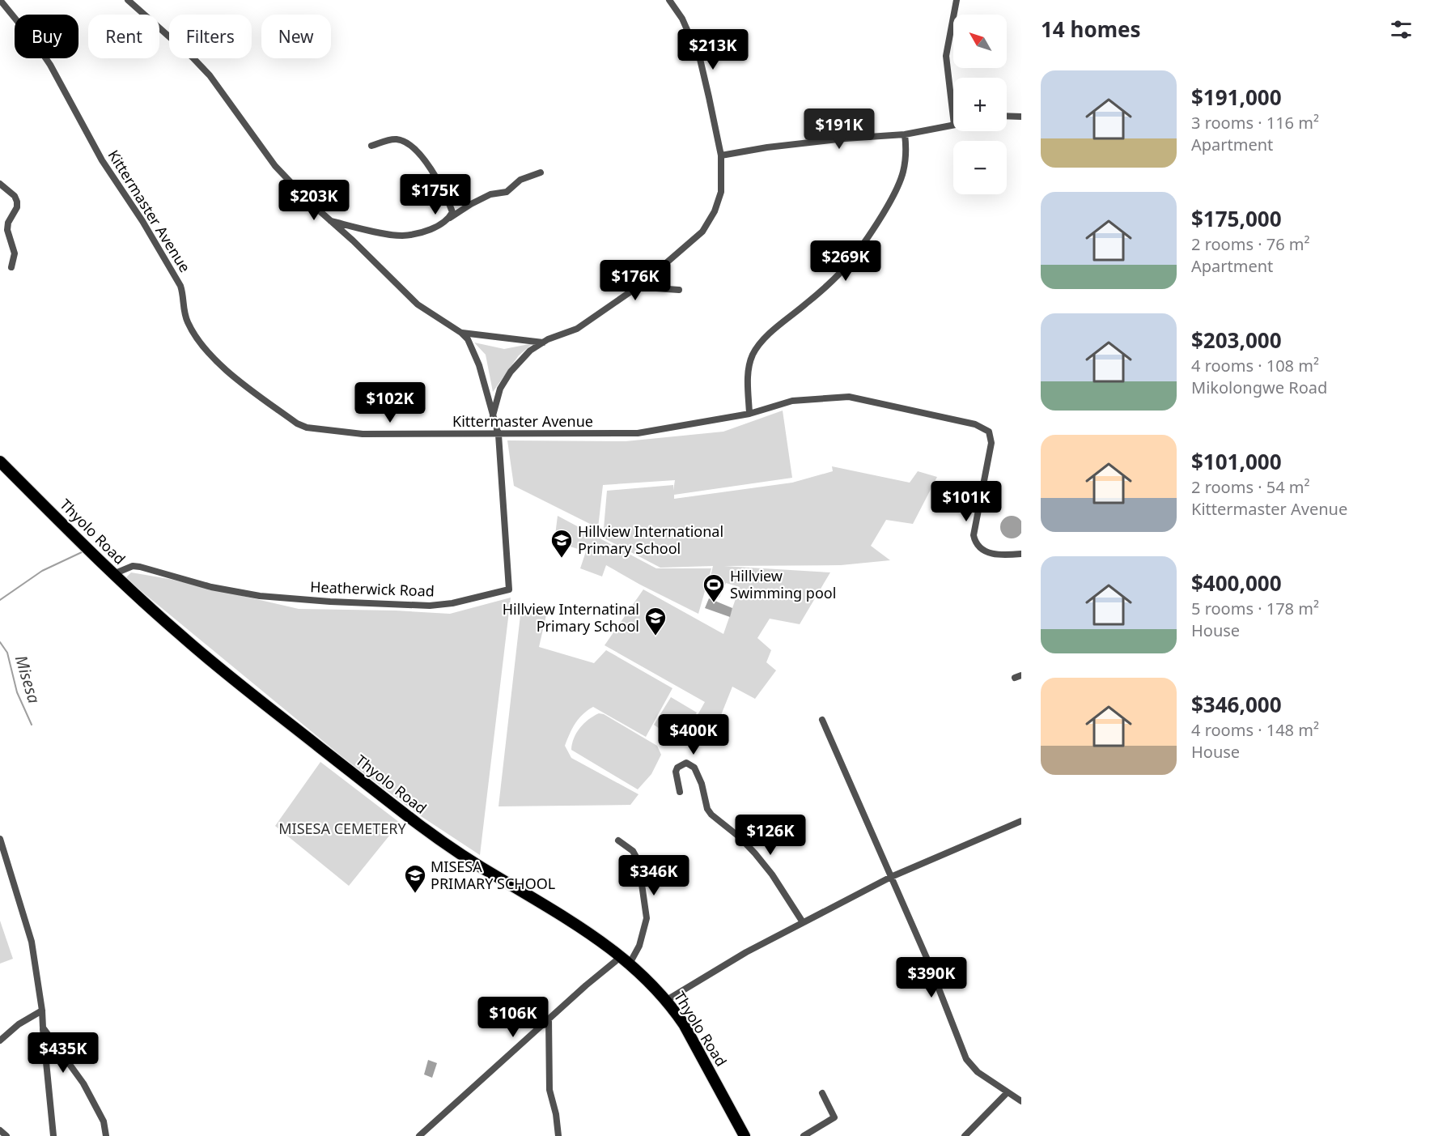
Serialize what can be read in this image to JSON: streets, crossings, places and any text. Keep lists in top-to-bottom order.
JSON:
{
  "streets": {
    "highway": ["Thyolo Road"],
    "street": ["Kittermaster Avenue", "Heatherwick Road"]
  },
  "crossings": [
    ["Kittermaster Avenue", "Heatherwick Road"],
    ["Thyolo Road", "Heatherwick Road"]
  ],
  "water": ["Misesa"],
  "parks": ["MISESA CEMETERY"],
  "places": {
    "school or university": ["Hillview International Primary School", "Hillview Internatinal Primary School", "MISESA PRIMARY SCHOOL"],
    "sports": ["Hillview Swimming pool"]
  },
  "north": "top left",
  "page": {
    "heading": "14 homes",
    "map_buttons": ["+", "−"],
    "chip": [
      "Buy",
      "Rent",
      "Filters",
      "New"
    ],
    "price": [
      "$213K",
      "$191K",
      "$175K",
      "$203K",
      "$269K",
      "$176K",
      "$102K",
      "$101K",
      "$400K",
      "$126K",
      "$346K",
      "$390K",
      "$106K",
      "$435K"
    ],
    "list": [
      {
        "name": "$191,000",
        "note": "3 rooms · 116 m² · Apartment"
      },
      {
        "name": "$175,000",
        "note": "2 rooms · 76 m² · Apartment"
      },
      {
        "name": "$203,000",
        "note": "4 rooms · 108 m² · Mikolongwe Road"
      },
      {
        "name": "$101,000",
        "note": "2 rooms · 54 m² · Kittermaster Avenue"
      },
      {
        "name": "$400,000",
        "note": "5 rooms · 178 m² · House"
      },
      {
        "name": "$346,000",
        "note": "4 rooms · 148 m² · House"
      }
    ]
  }
}
